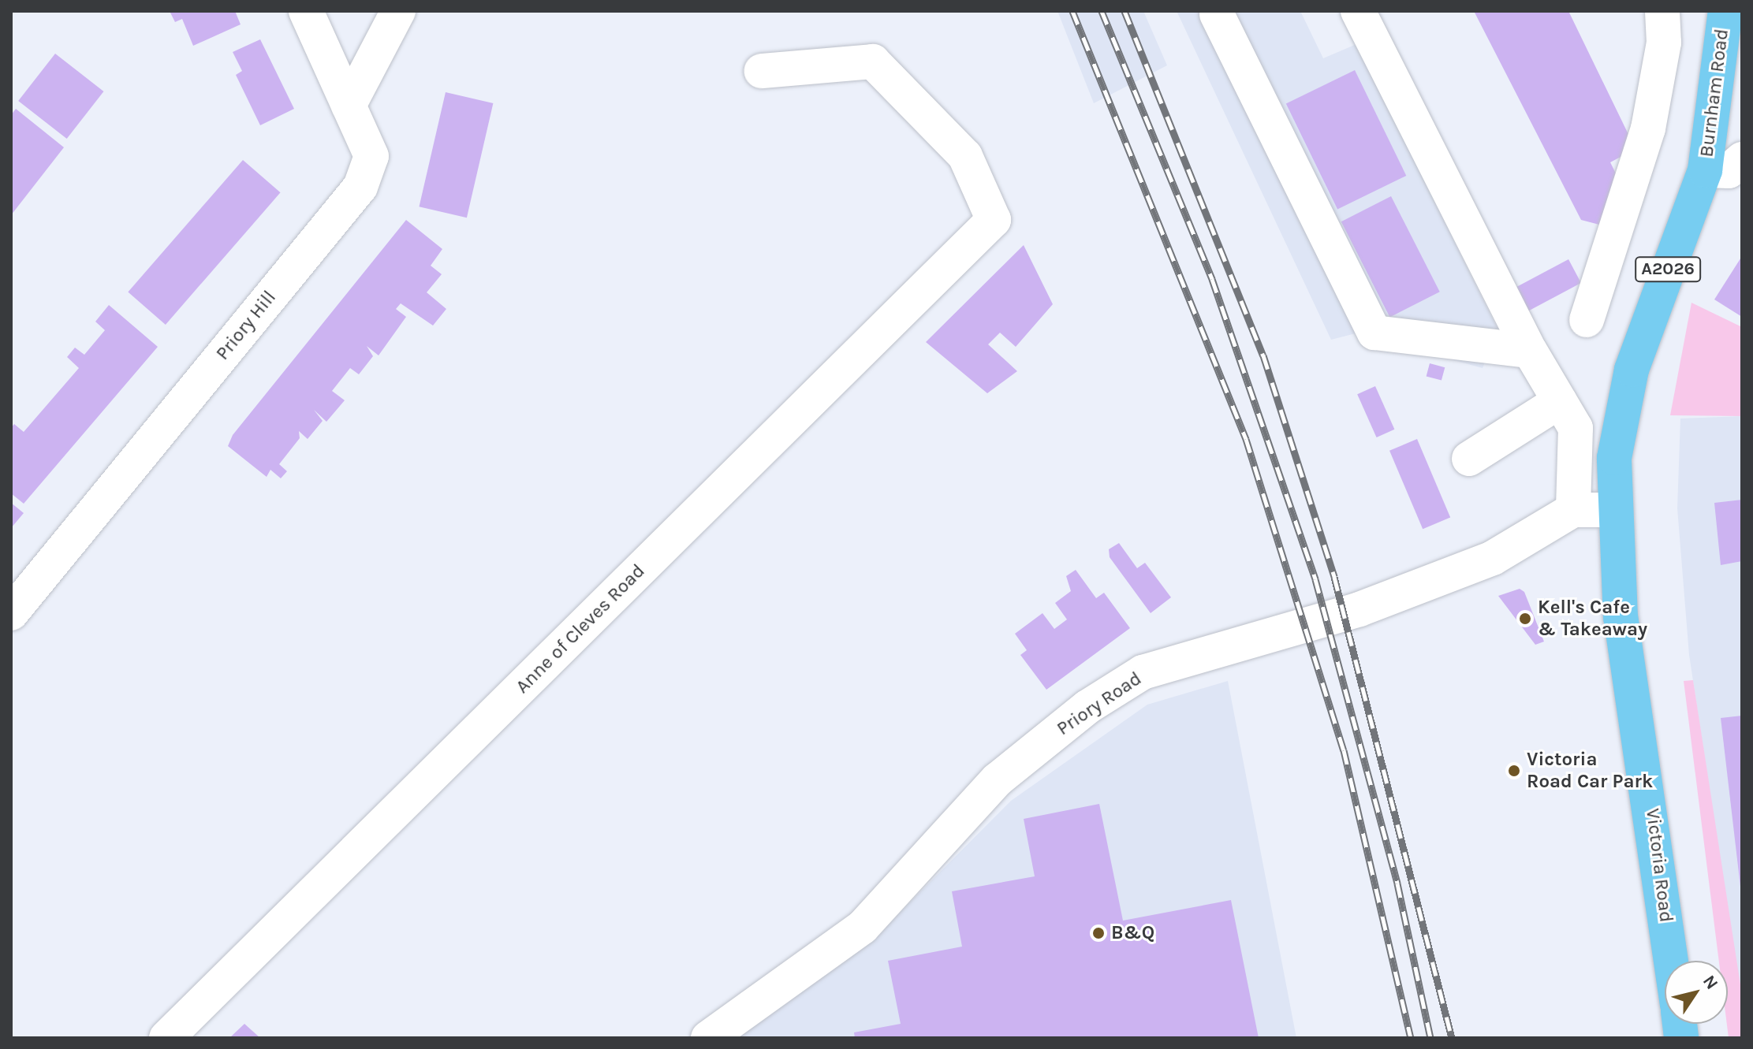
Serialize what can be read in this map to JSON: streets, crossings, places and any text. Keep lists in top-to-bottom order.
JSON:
{
  "streets": {
    "main road": ["Burnham Road", "A2026", "Victoria Road"],
    "street": ["Priory Hill", "Anne of Cleves Road", "Priory Road"]
  },
  "crossings": [
    ["Burnham Road", "Victoria Road"]
  ],
  "places": ["Kell's Cafe & Takeaway", "Victoria Road Car Park", "B&Q"],
  "north": "top right"
}
